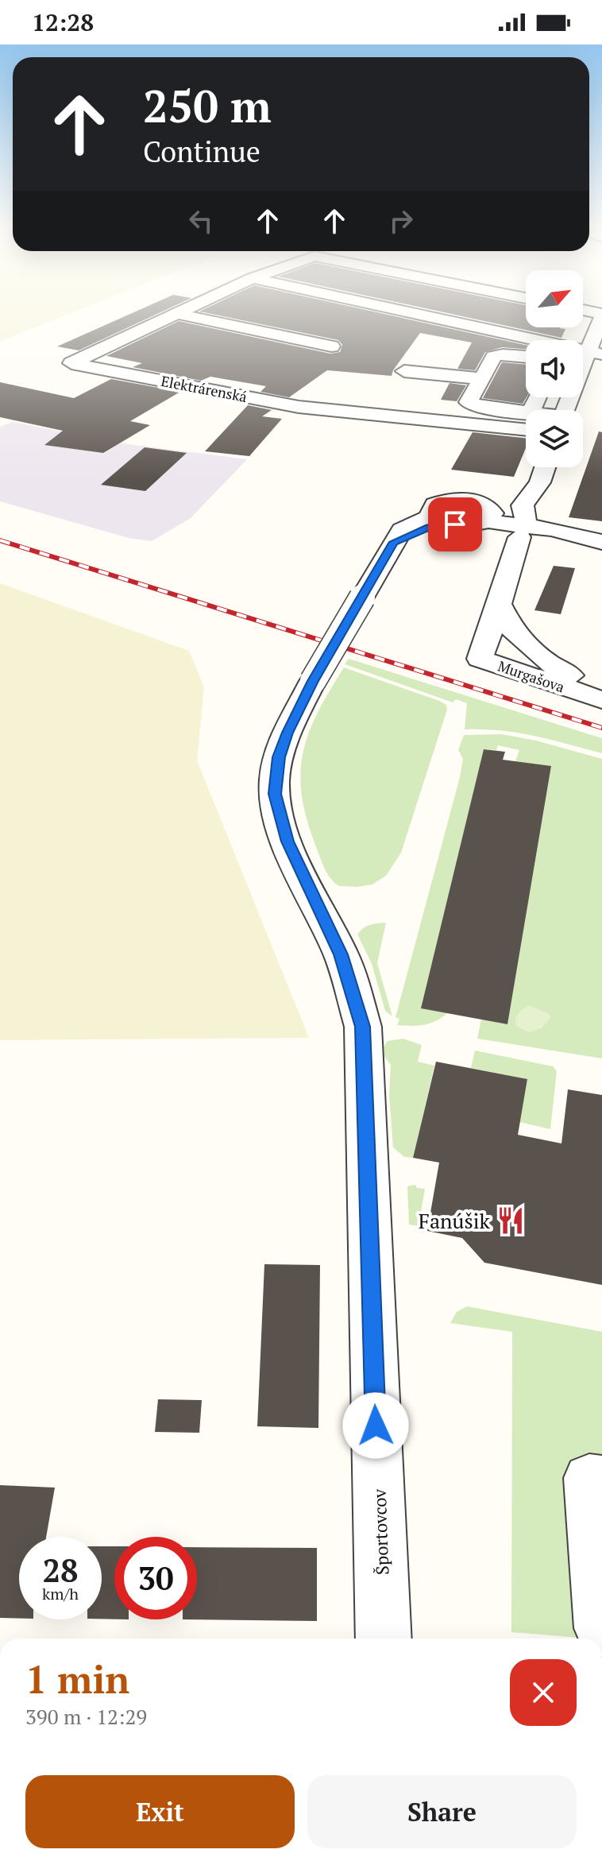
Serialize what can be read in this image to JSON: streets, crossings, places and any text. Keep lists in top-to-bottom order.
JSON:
{
  "streets": {
    "street": ["Elektrárenská", "Murgašova", "Športovcov"]
  },
  "places": {
    "restaurant": ["Fanúšik"]
  },
  "north": "top right",
  "page": {
    "status": "12:28",
    "turn": ["250 m", "Continue"],
    "speed": "28 km/h",
    "limit": "30",
    "heading": ["1 min", "390 m · 12:29"],
    "buttons": ["Exit", "Share"]
  }
}
